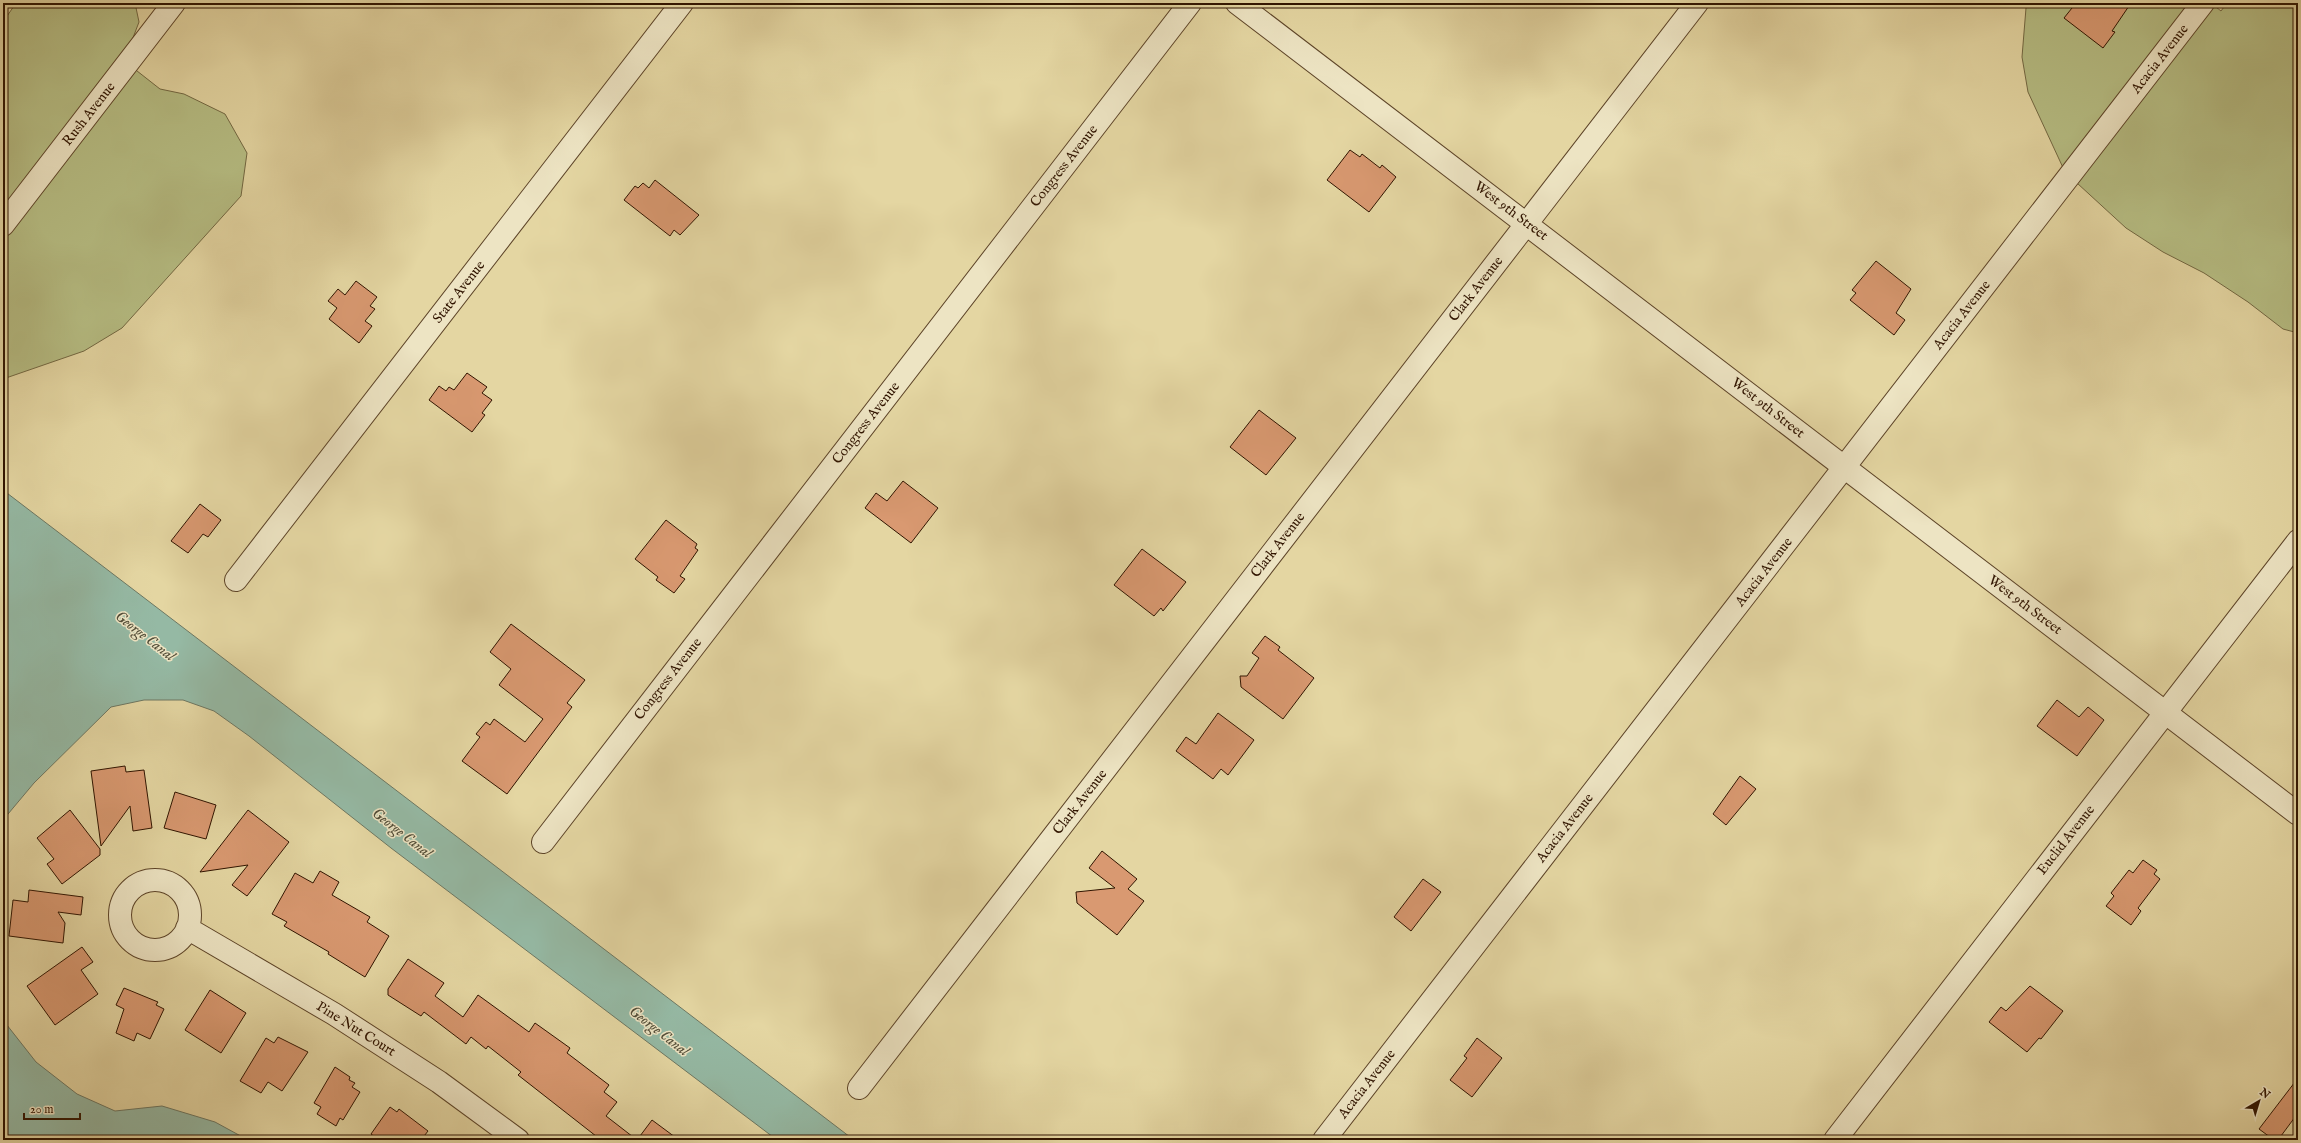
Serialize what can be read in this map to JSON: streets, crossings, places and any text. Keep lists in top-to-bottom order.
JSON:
{
  "streets": {
    "street": [
      "Acacia Avenue",
      "Rush Avenue",
      "Congress Avenue",
      "West 9th Street",
      "Clark Avenue",
      "State Avenue",
      "Euclid Avenue",
      "Pine Nut Court"
    ]
  },
  "crossings": [
    ["Acacia Avenue", "West 9th Street"],
    ["West 9th Street", "Clark Avenue"],
    ["West 9th Street", "Euclid Avenue"]
  ],
  "water": ["George Canal"],
  "scale_bar": "20 m",
  "north": "top right"
}
